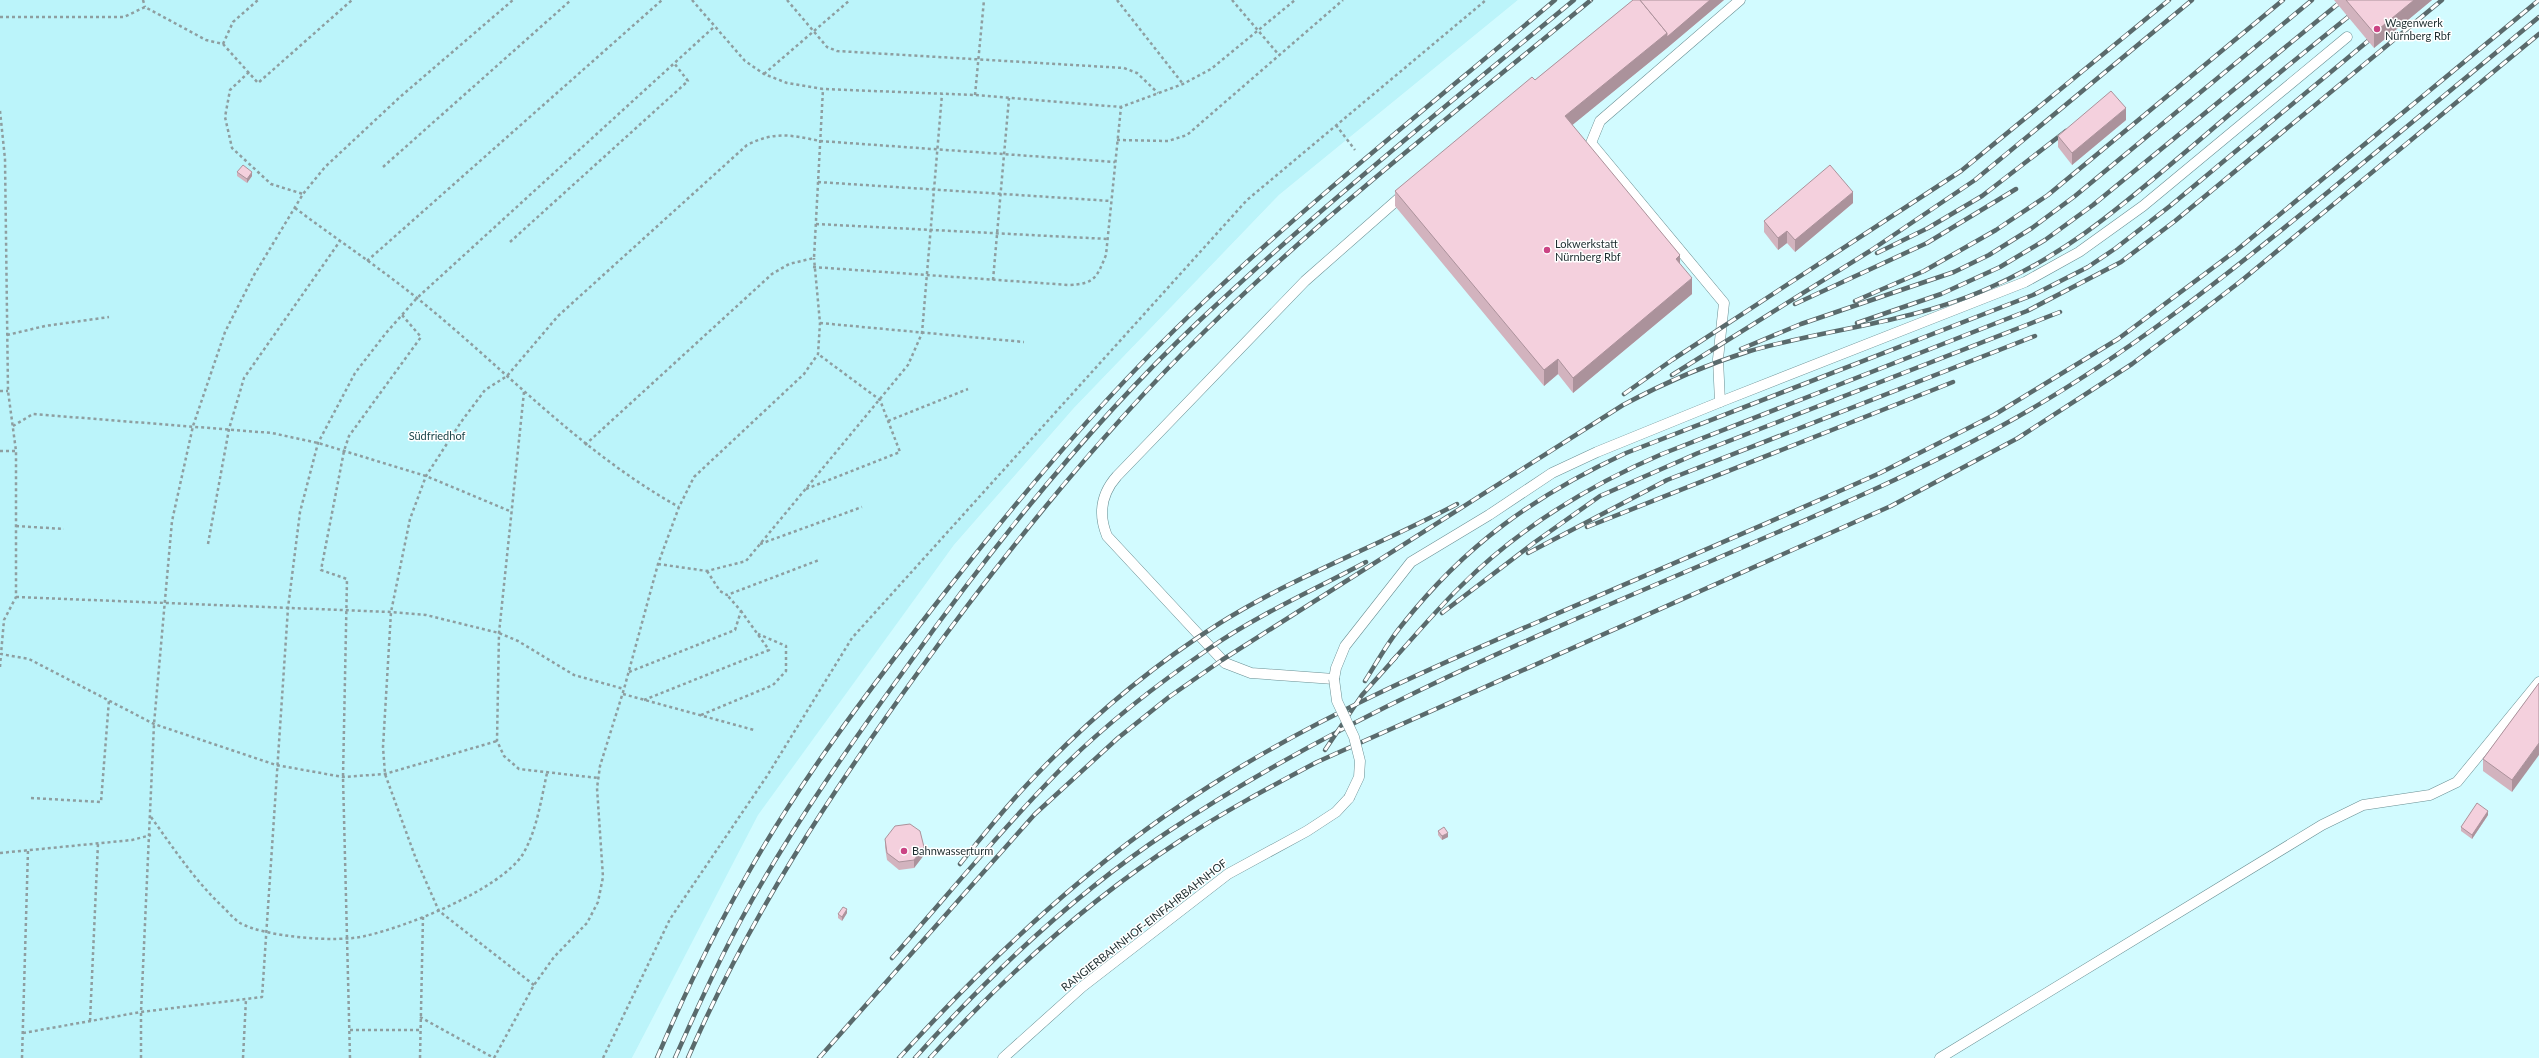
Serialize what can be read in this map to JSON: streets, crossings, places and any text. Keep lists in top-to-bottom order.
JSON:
{
  "streets": {
    "lane": ["RANGIERBAHNHOF-EINFAHRBAHNHOF"]
  },
  "parks": ["Südfriedhof"],
  "places": ["Wagenwerk Nürnberg Rbf", "Lokwerkstatt Nürnberg Rbf", "Bahnwasserturm"]
}
